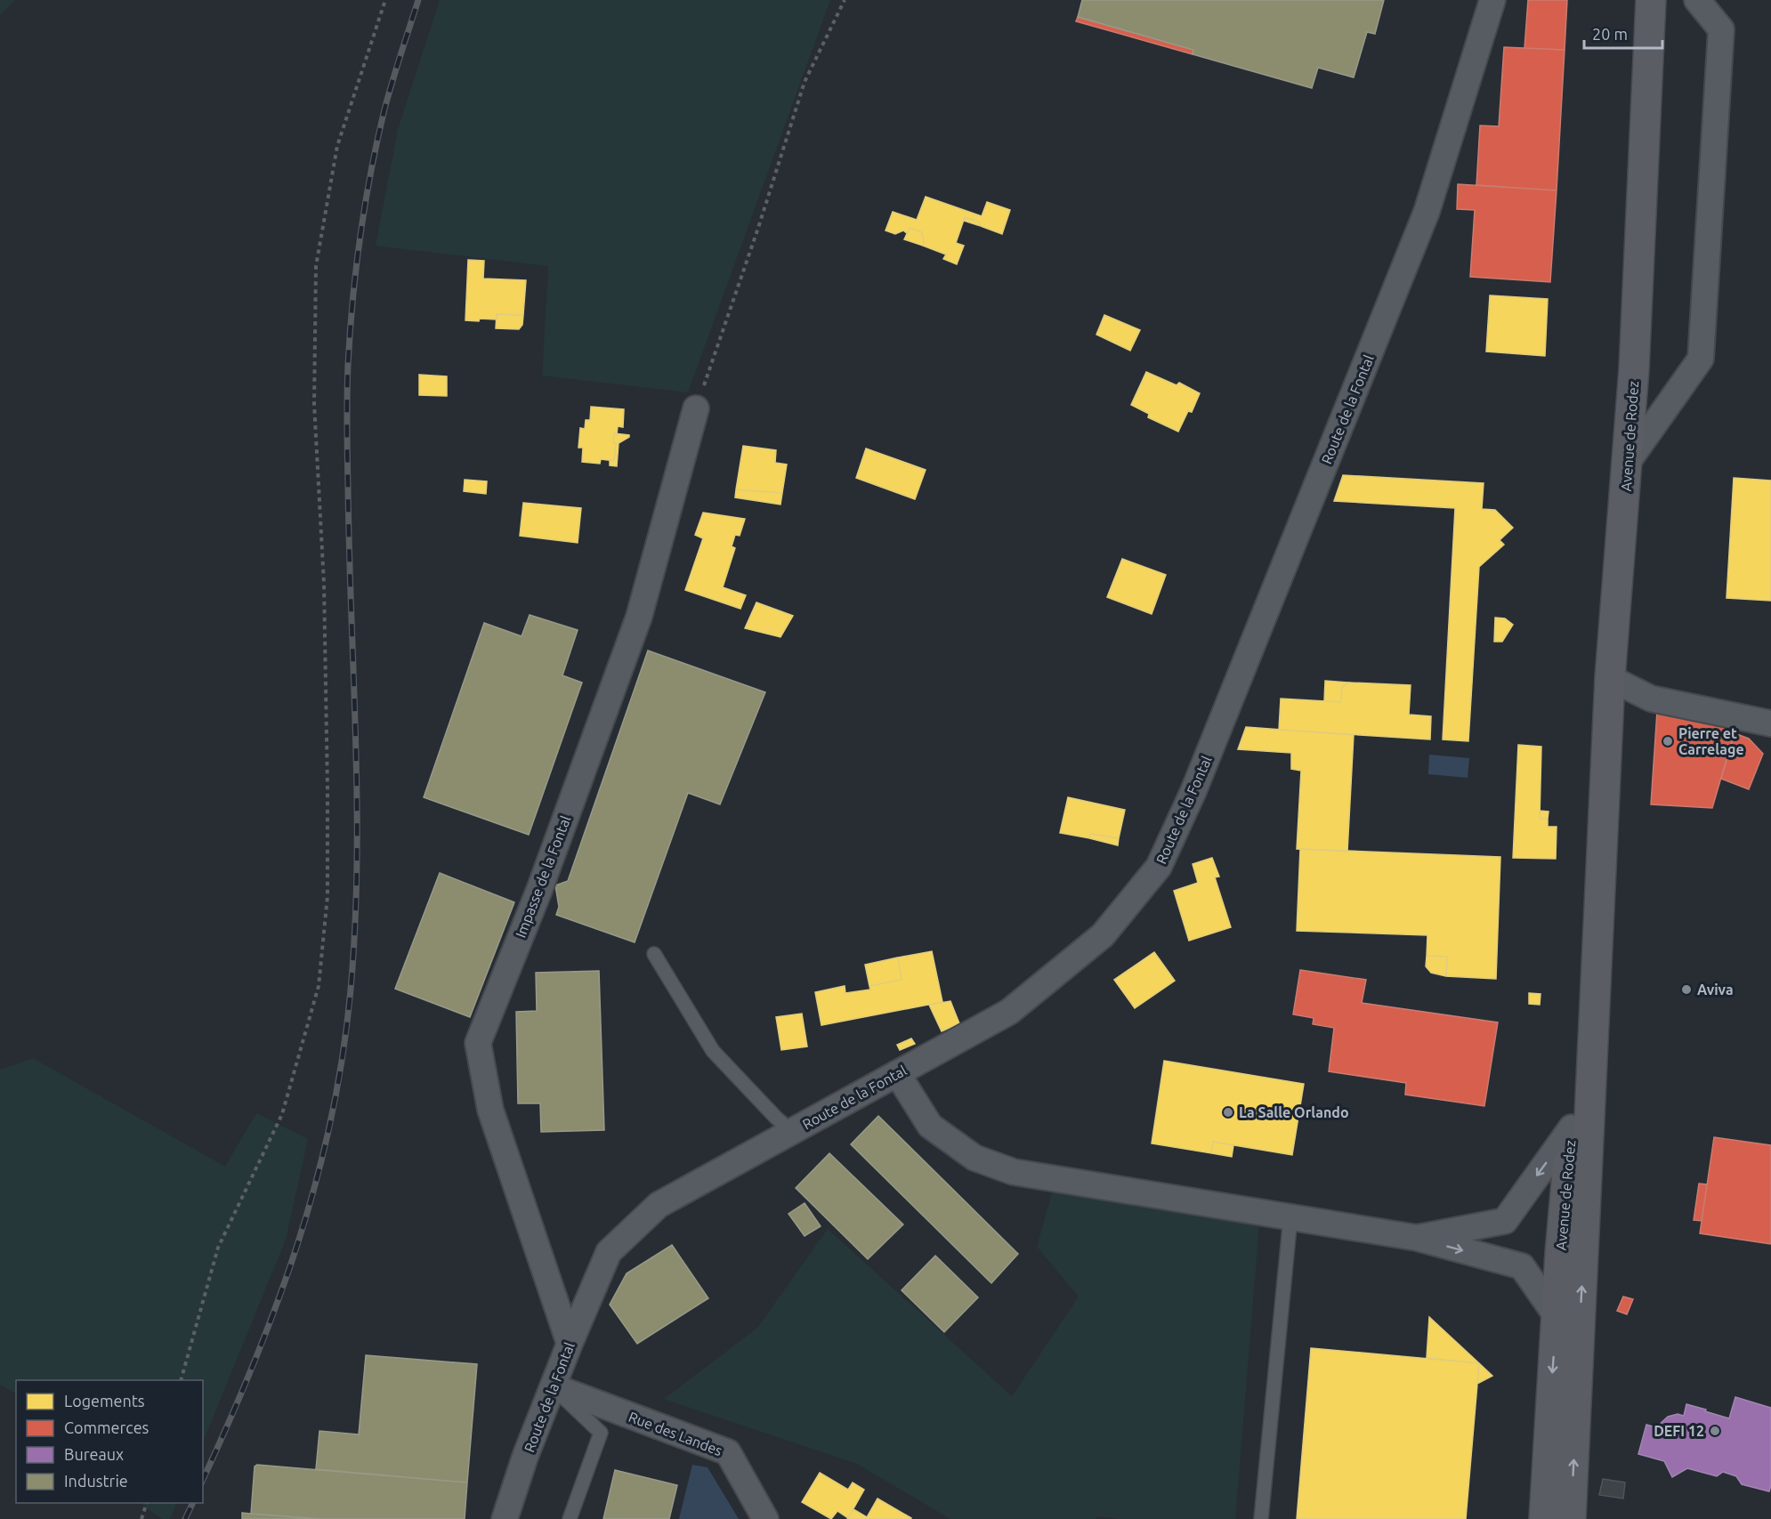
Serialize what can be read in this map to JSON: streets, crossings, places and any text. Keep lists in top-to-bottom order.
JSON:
{
  "streets": {
    "main road": ["Avenue de Rodez"],
    "street": ["Route de la Fontal", "Impasse de la Fontal", "Rue des Landes"]
  },
  "crossings": [
    ["Route de la Fontal", "Impasse de la Fontal"],
    ["Route de la Fontal", "Rue des Landes"]
  ],
  "places": [
    "Pierre et Carrelage",
    "Aviva",
    "La Salle Orlando",
    "DEFI 12"
  ],
  "legend": [
    "Logements",
    "Commerces",
    "Bureaux",
    "Industrie"
  ],
  "scale_bar": "20 m"
}
